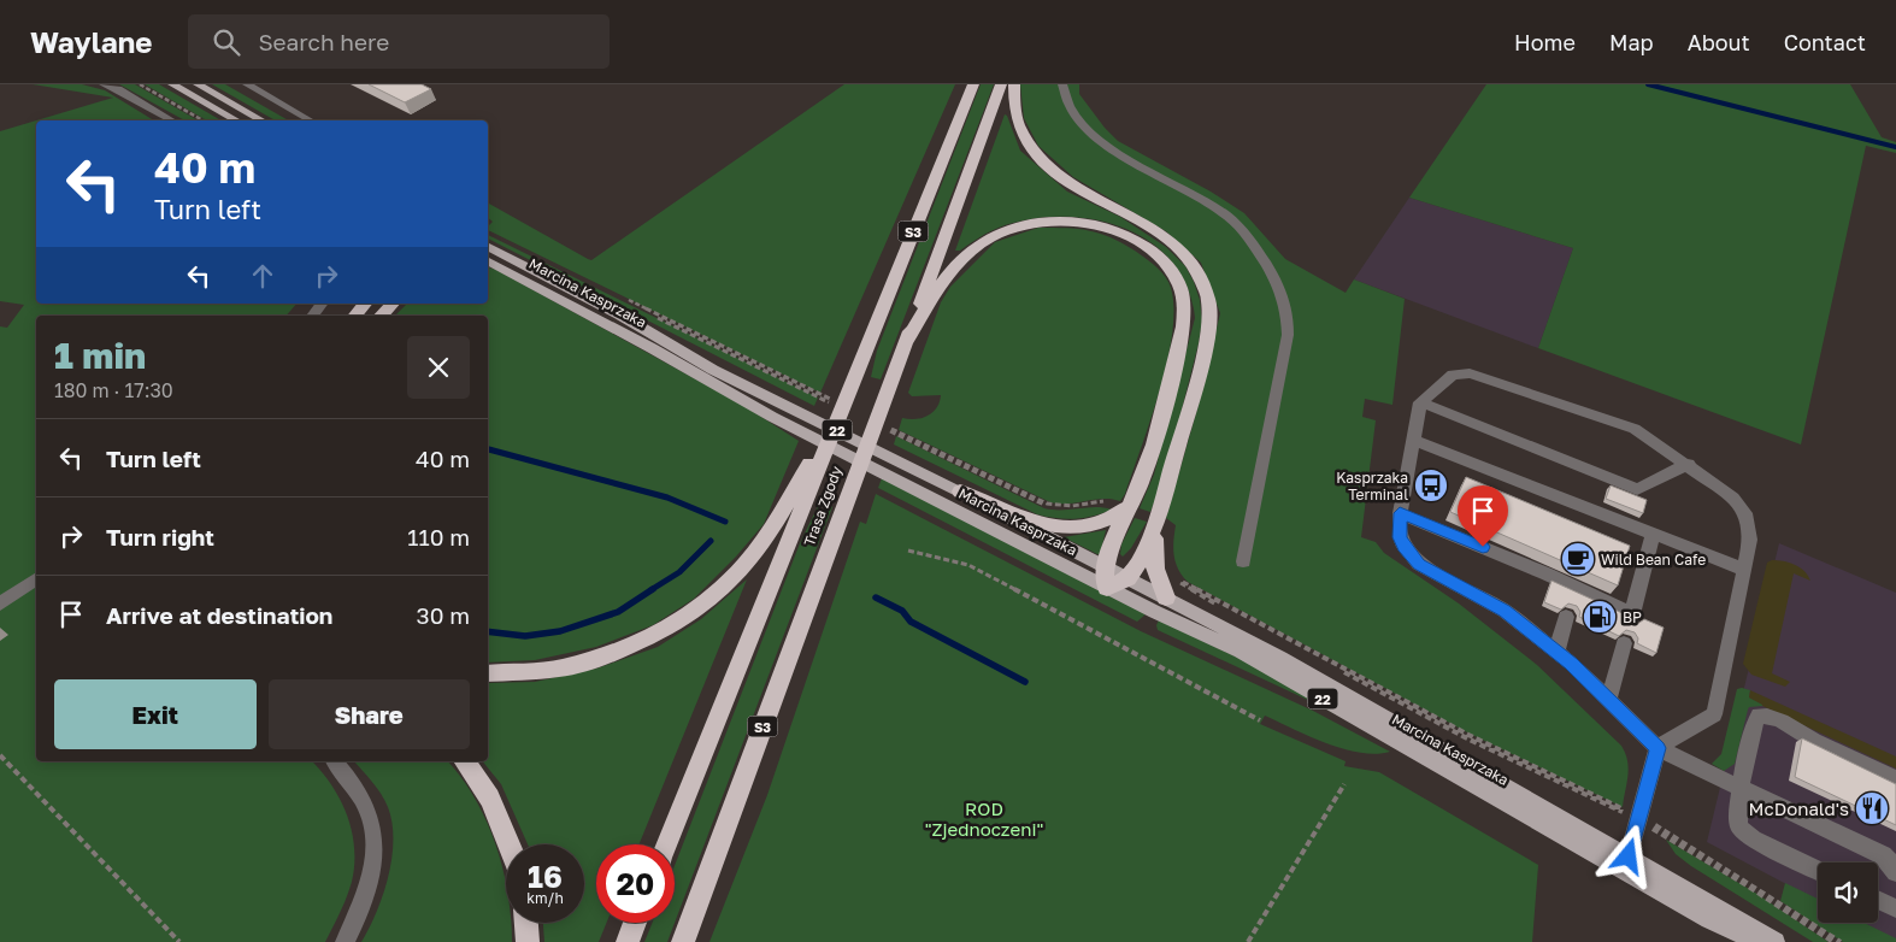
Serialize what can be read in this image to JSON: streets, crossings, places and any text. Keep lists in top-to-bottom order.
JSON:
{
  "streets": {
    "highway": ["S3", "Trasa Zgody"],
    "main road": ["Marcina Kasprzaka", "22"]
  },
  "crossings": [
    ["Marcina Kasprzaka", "22"]
  ],
  "parks": ["ROD \"Zjednoczeni\""],
  "places": {
    "bus stop": ["Kasprzaka Terminal"],
    "cafe": ["Wild Bean Cafe"],
    "fuel station": ["BP"],
    "restaurant": ["McDonald's"]
  },
  "page": {
    "header": "Waylane",
    "search": "Search here",
    "nav": [
      "Home",
      "Map",
      "About",
      "Contact"
    ],
    "turn": ["40 m", "Turn left"],
    "heading": ["1 min", "180 m · 17:30"],
    "list": [
      {
        "name": "Turn left",
        "value": "40 m"
      },
      {
        "name": "Turn right",
        "value": "110 m"
      },
      {
        "name": "Arrive at destination",
        "value": "30 m"
      }
    ],
    "buttons": ["Exit", "Share"],
    "speed": "16 km/h",
    "limit": "20"
  }
}
